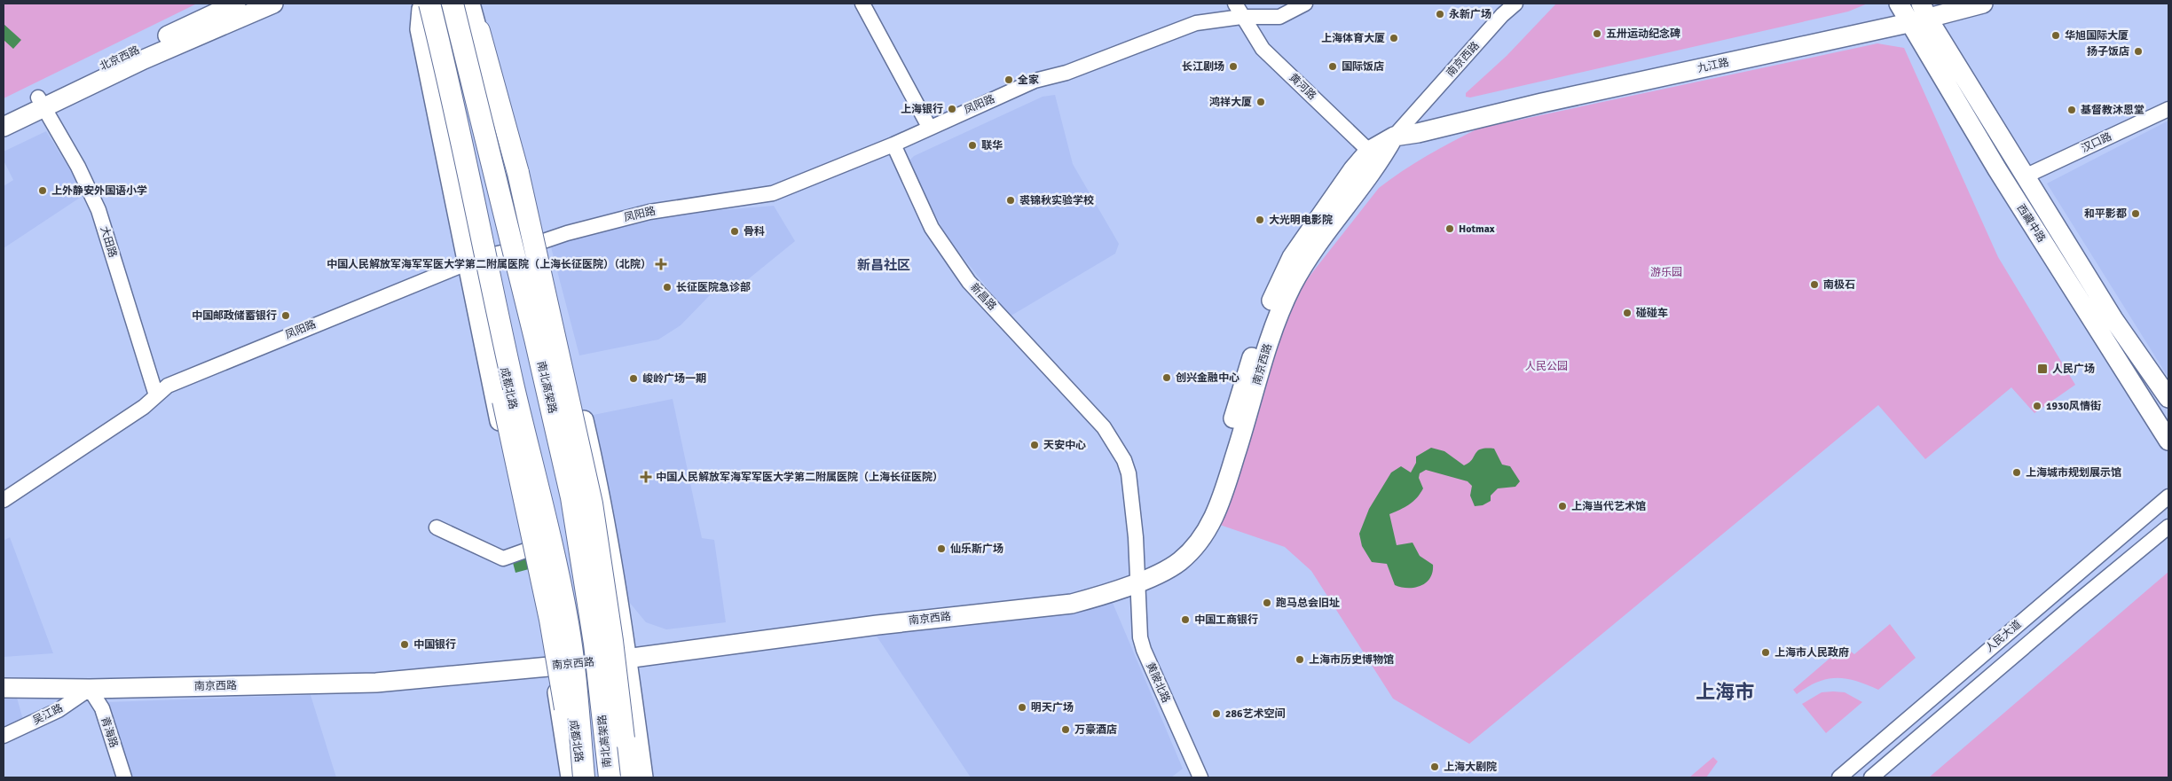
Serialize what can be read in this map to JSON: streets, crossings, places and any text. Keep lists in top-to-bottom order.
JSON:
{
  "streets": {
    "highway": ["南北高架路"],
    "main road": [
      "北京西路",
      "南京西路",
      "九江路",
      "西藏中路",
      "成都北路"
    ],
    "street": [
      "黄河路",
      "凤阳路",
      "汉口路",
      "大田路",
      "新昌路",
      "人民大道",
      "黄陂北路",
      "吴江路",
      "青海路"
    ]
  },
  "crossings": [
    ["北京西路", "大田路"],
    ["南京西路", "九江路"],
    ["南京西路", "黄河路"],
    ["南京西路", "新昌路"],
    ["南京西路", "南北高架路"],
    ["南京西路", "成都北路"],
    ["南京西路", "黄陂北路"],
    ["南京西路", "吴江路"],
    ["南京西路", "青海路"],
    ["九江路", "黄河路"],
    ["九江路", "西藏中路"],
    ["黄河路", "凤阳路"],
    ["凤阳路", "大田路"],
    ["凤阳路", "新昌路"],
    ["凤阳路", "成都北路"],
    ["汉口路", "西藏中路"],
    ["新昌路", "黄陂北路"],
    ["吴江路", "青海路"]
  ],
  "districts": ["新昌社区", "上海市"],
  "parks": ["游乐园", "人民公园"],
  "places": {
    "other": [
      "永新广场",
      "五卅运动纪念碑",
      "华旭国际大厦",
      "上海体育大厦",
      "扬子饭店",
      "长江剧场",
      "国际饭店",
      "全家",
      "鸿祥大厦",
      "上海银行",
      "基督教沐恩堂",
      "联华",
      "上外静安外国语小学",
      "裘锦秋实验学校",
      "和平影都",
      "大光明电影院",
      "Hotmax",
      "骨科",
      "南极石",
      "长征医院急诊部",
      "碰碰车",
      "中国邮政储蓄银行",
      "创兴金融中心",
      "峻岭广场一期",
      "1930风情街",
      "天安中心",
      "上海城市规划展示馆",
      "上海当代艺术馆",
      "仙乐斯广场",
      "跑马总会旧址",
      "中国工商银行",
      "中国银行",
      "上海市人民政府",
      "上海市历史博物馆",
      "明天广场",
      "286艺术空间",
      "万豪酒店",
      "上海大剧院"
    ],
    "health": ["中国人民解放军海军军医大学第二附属医院（上海长征医院）（北院）", "中国人民解放军海军军医大学第二附属医院（上海长征医院）"],
    "transit": ["人民广场"]
  }
}
